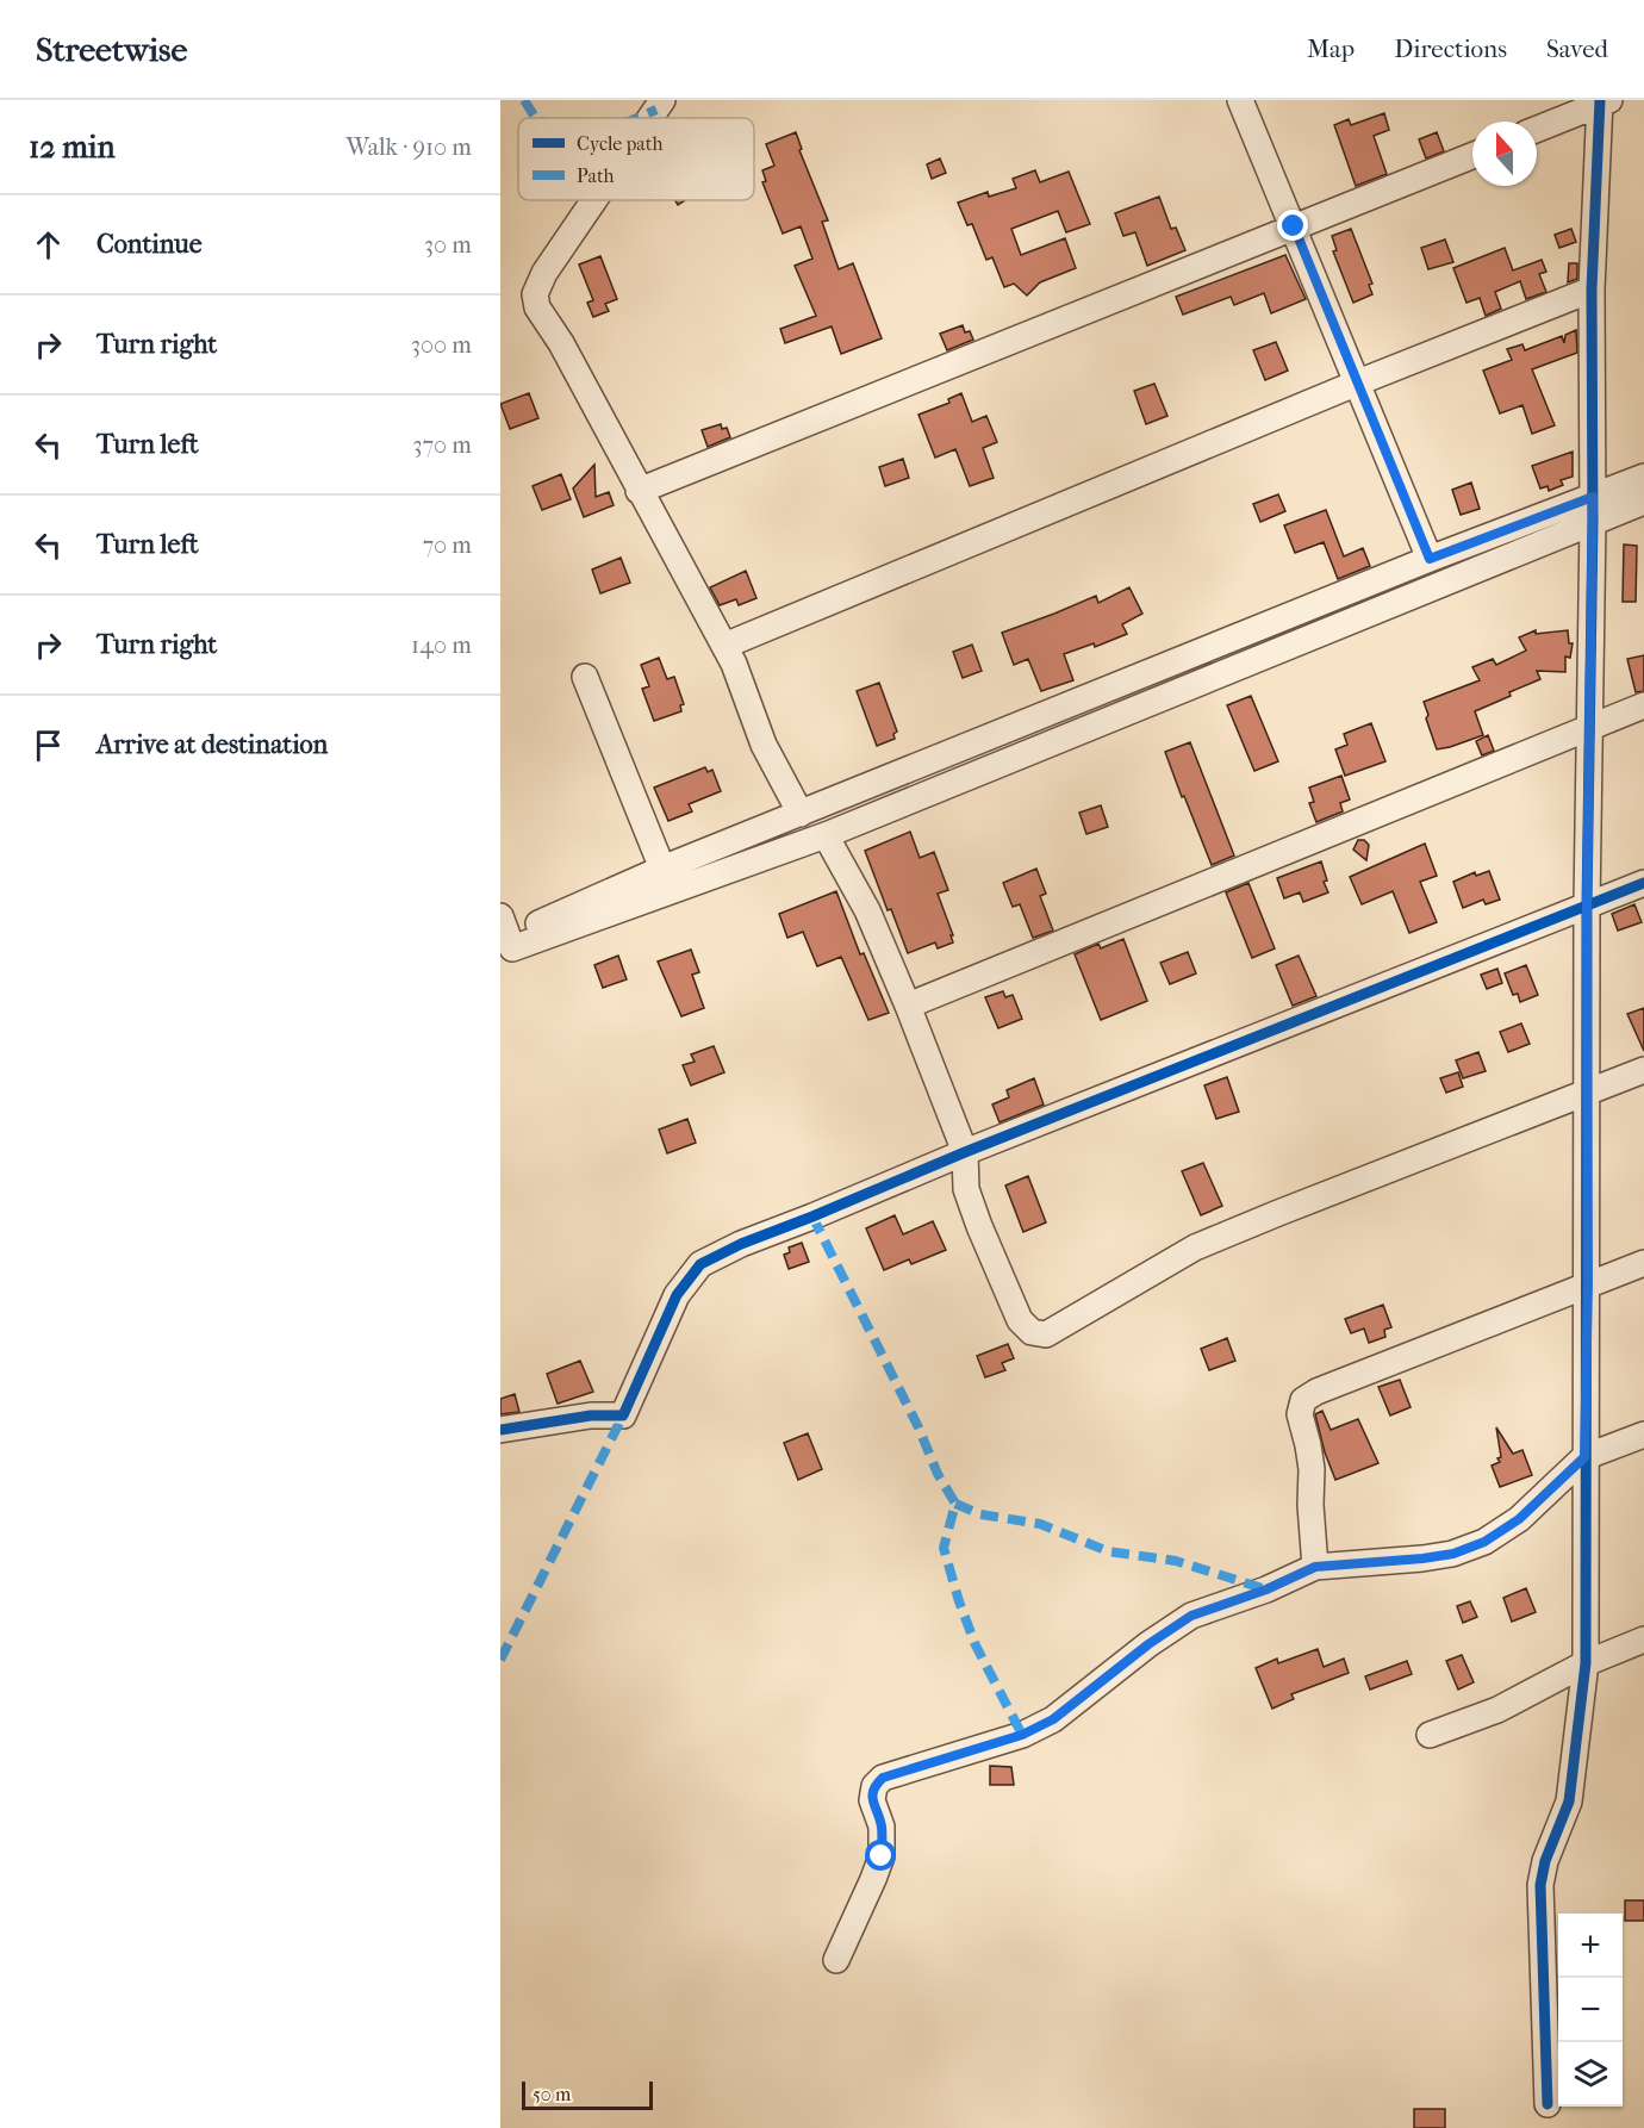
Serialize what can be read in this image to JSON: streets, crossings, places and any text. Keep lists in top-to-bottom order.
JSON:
{
  "legend": ["Cycle path", "Path"],
  "scale_bar": "50 m",
  "north": "top",
  "page": {
    "header": "Streetwise",
    "nav": ["Map", "Directions", "Saved"],
    "heading": ["12 min", "Walk · 910 m"],
    "list": [
      ["Continue", "30 m"],
      ["Turn right", "300 m"],
      ["Turn left", "370 m"],
      ["Turn left", "70 m"],
      ["Turn right", "140 m"],
      "Arrive at destination"
    ],
    "map_buttons": ["+", "−"],
    "scale": "50 m"
  }
}
